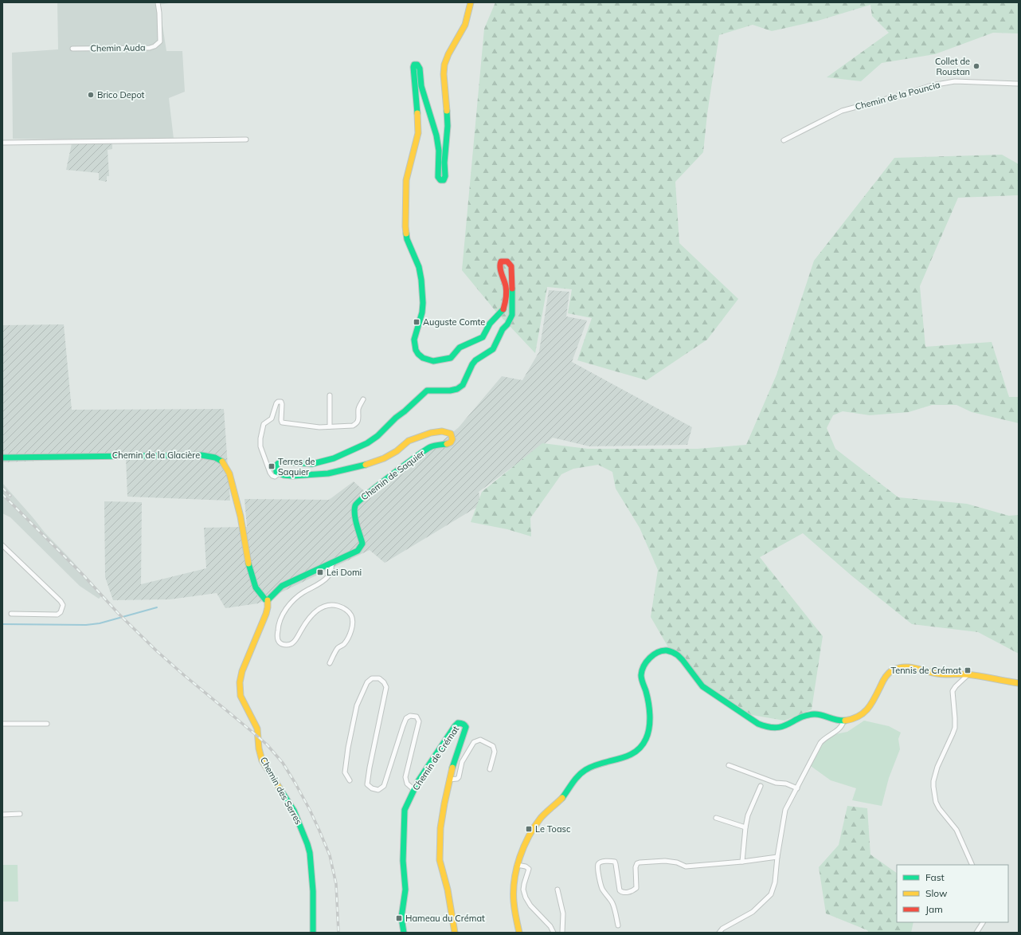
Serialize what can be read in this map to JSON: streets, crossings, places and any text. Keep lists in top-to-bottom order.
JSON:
{
  "streets": {
    "street": [
      "Chemin Auda",
      "Chemin de la Pouncia",
      "Chemin de la Glacière",
      "Chemin de Saquier",
      "Chemin de Crémat",
      "Chemin des Serres"
    ]
  },
  "crossings": [
    ["Chemin de la Glacière", "Chemin de Saquier"],
    ["Chemin de la Glacière", "Chemin des Serres"],
    ["Chemin de Saquier", "Chemin des Serres"]
  ],
  "places": {
    "other": ["Collet de Roustan", "Brico Depot"],
    "transit": [
      "Auguste Comte",
      "Terres de Saquier",
      "Lei Domi",
      "Tennis de Crémat",
      "Le Toasc",
      "Hameau du Crémat"
    ]
  },
  "legend": ["Fast", "Slow", "Jam"]
}
